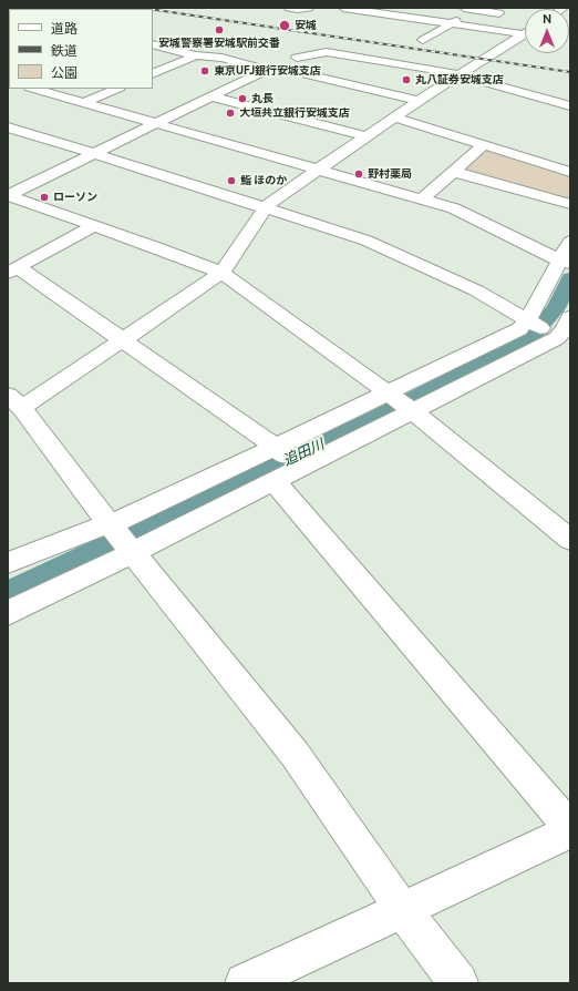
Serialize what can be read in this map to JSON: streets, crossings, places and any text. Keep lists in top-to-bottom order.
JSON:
{
  "water": ["追田川"],
  "places": [
    "安城",
    "安城警察署安城駅前交番",
    "東京UFJ銀行安城支店",
    "丸八証券安城支店",
    "丸長",
    "大垣共立銀行安城支店",
    "野村薬局",
    "鮨 ほのか",
    "ローソン"
  ],
  "legend": ["道路", "鉄道", "公園"],
  "north": "top"
}
